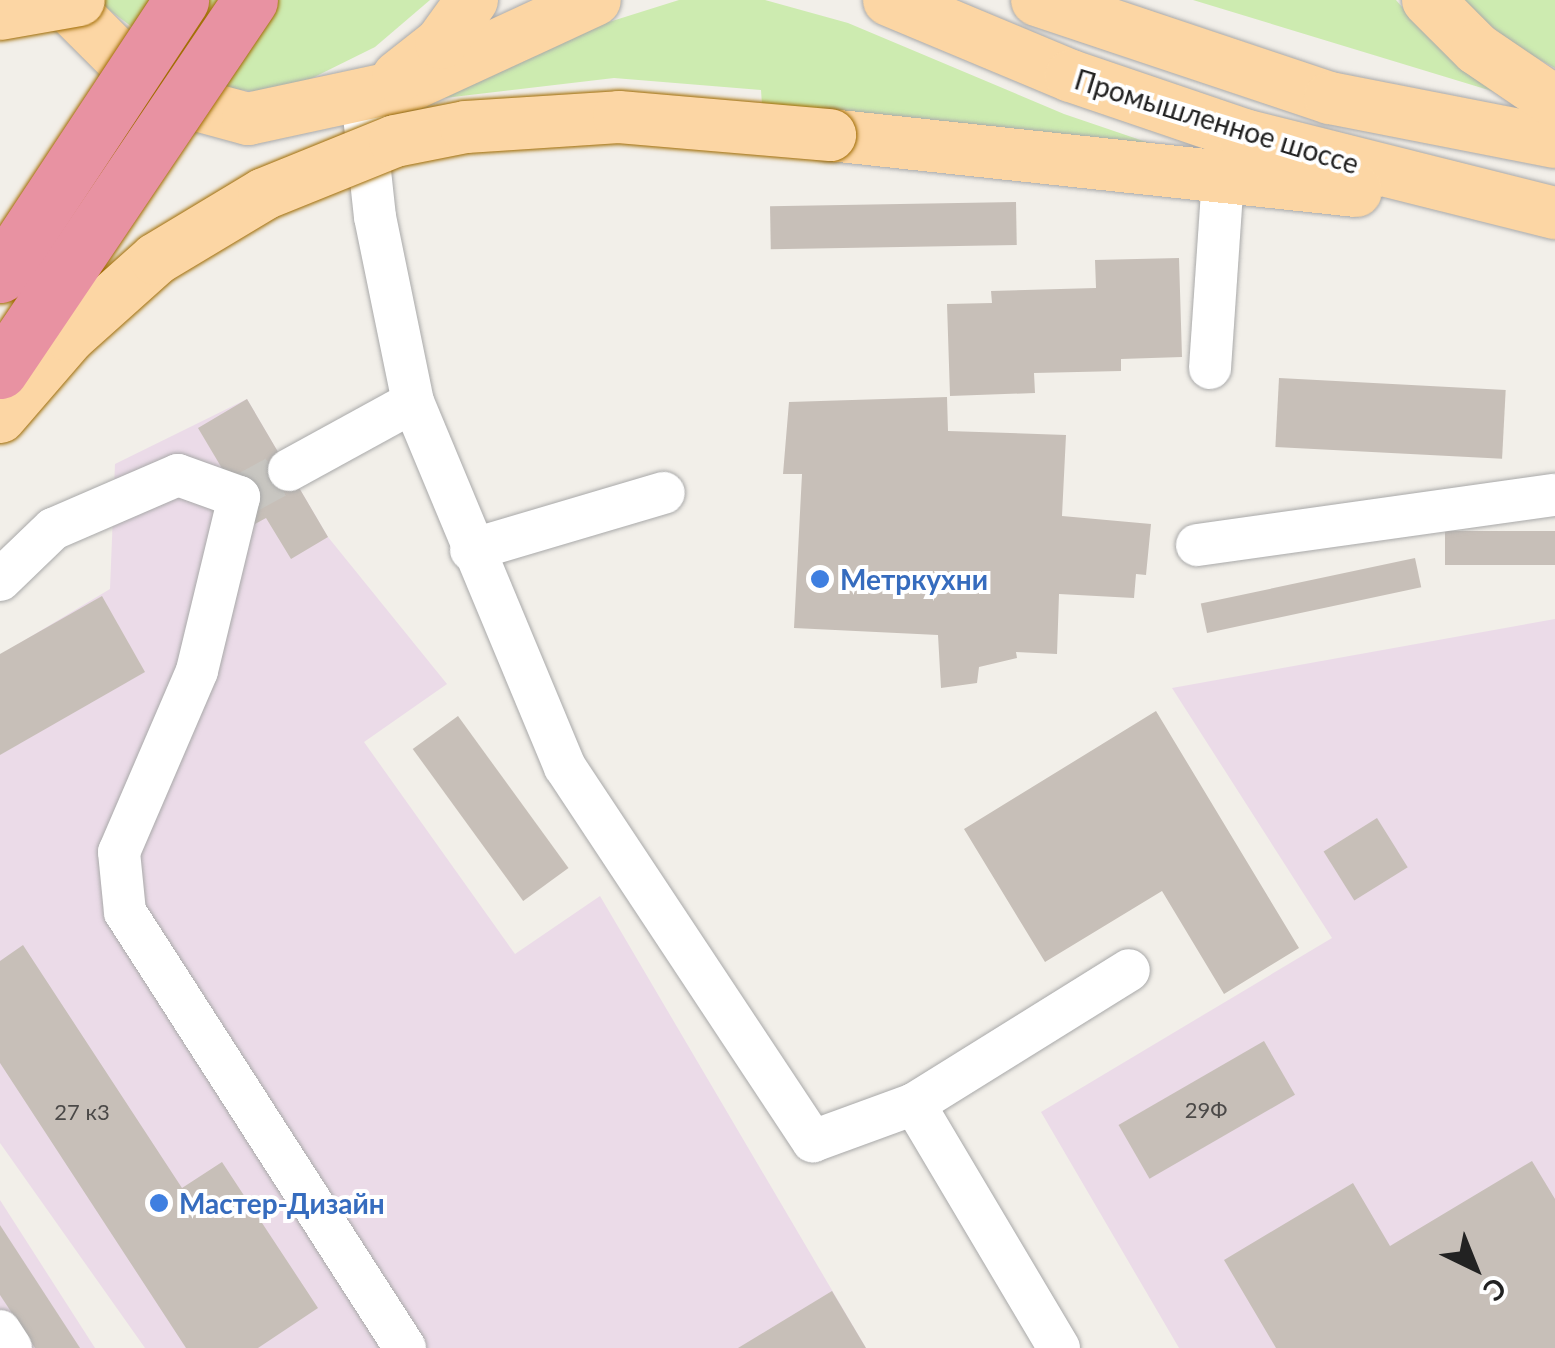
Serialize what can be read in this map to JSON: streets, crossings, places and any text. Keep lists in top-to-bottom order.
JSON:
{
  "streets": {
    "main road": ["Промышленное шоссе"]
  },
  "places": ["Метркухни", "Мастер-Дизайн"],
  "house_numbers": ["29Ф", "27 к3"],
  "north": "bottom right"
}
